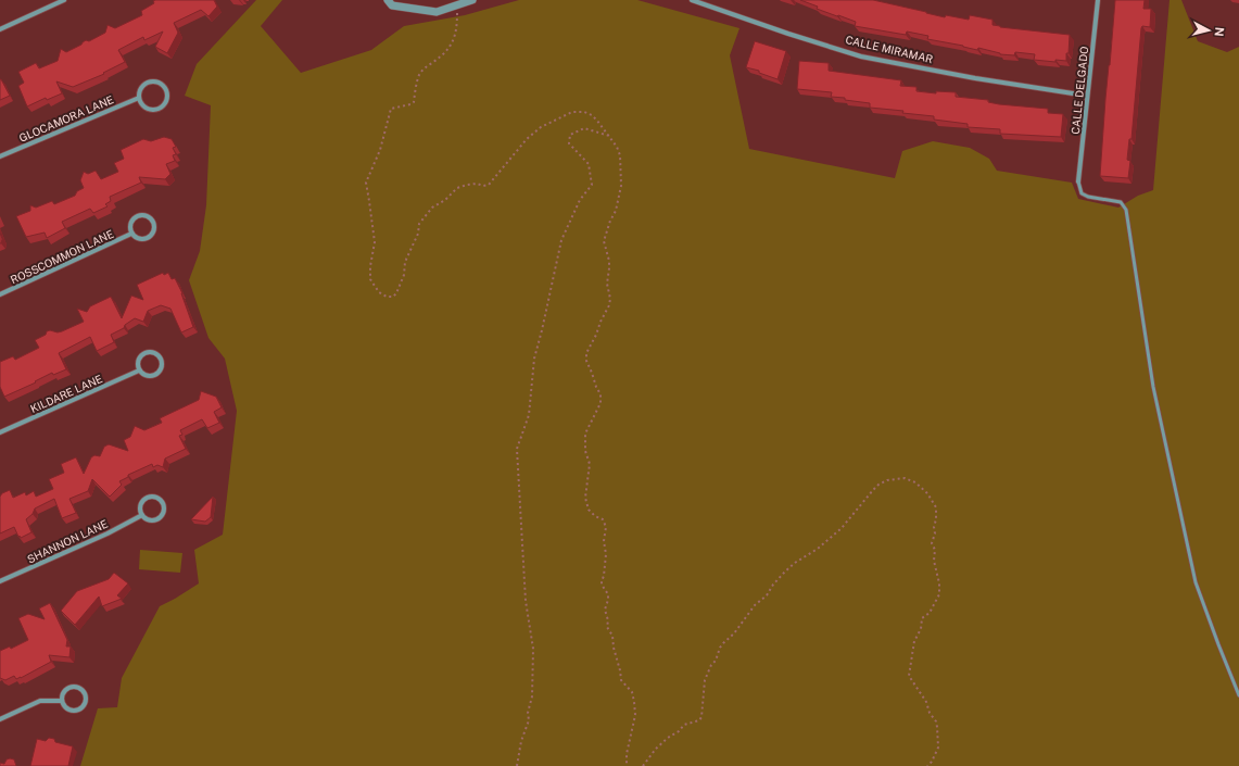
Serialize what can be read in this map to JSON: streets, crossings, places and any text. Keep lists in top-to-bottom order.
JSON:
{
  "streets": {
    "street": [
      "CALLE MIRAMAR",
      "CALLE DELGADO",
      "GLOCAMORA LANE",
      "ROSSCOMMON LANE",
      "KILDARE LANE",
      "SHANNON LANE"
    ]
  },
  "crossings": [
    ["CALLE MIRAMAR", "CALLE DELGADO"]
  ],
  "north": "right"
}
